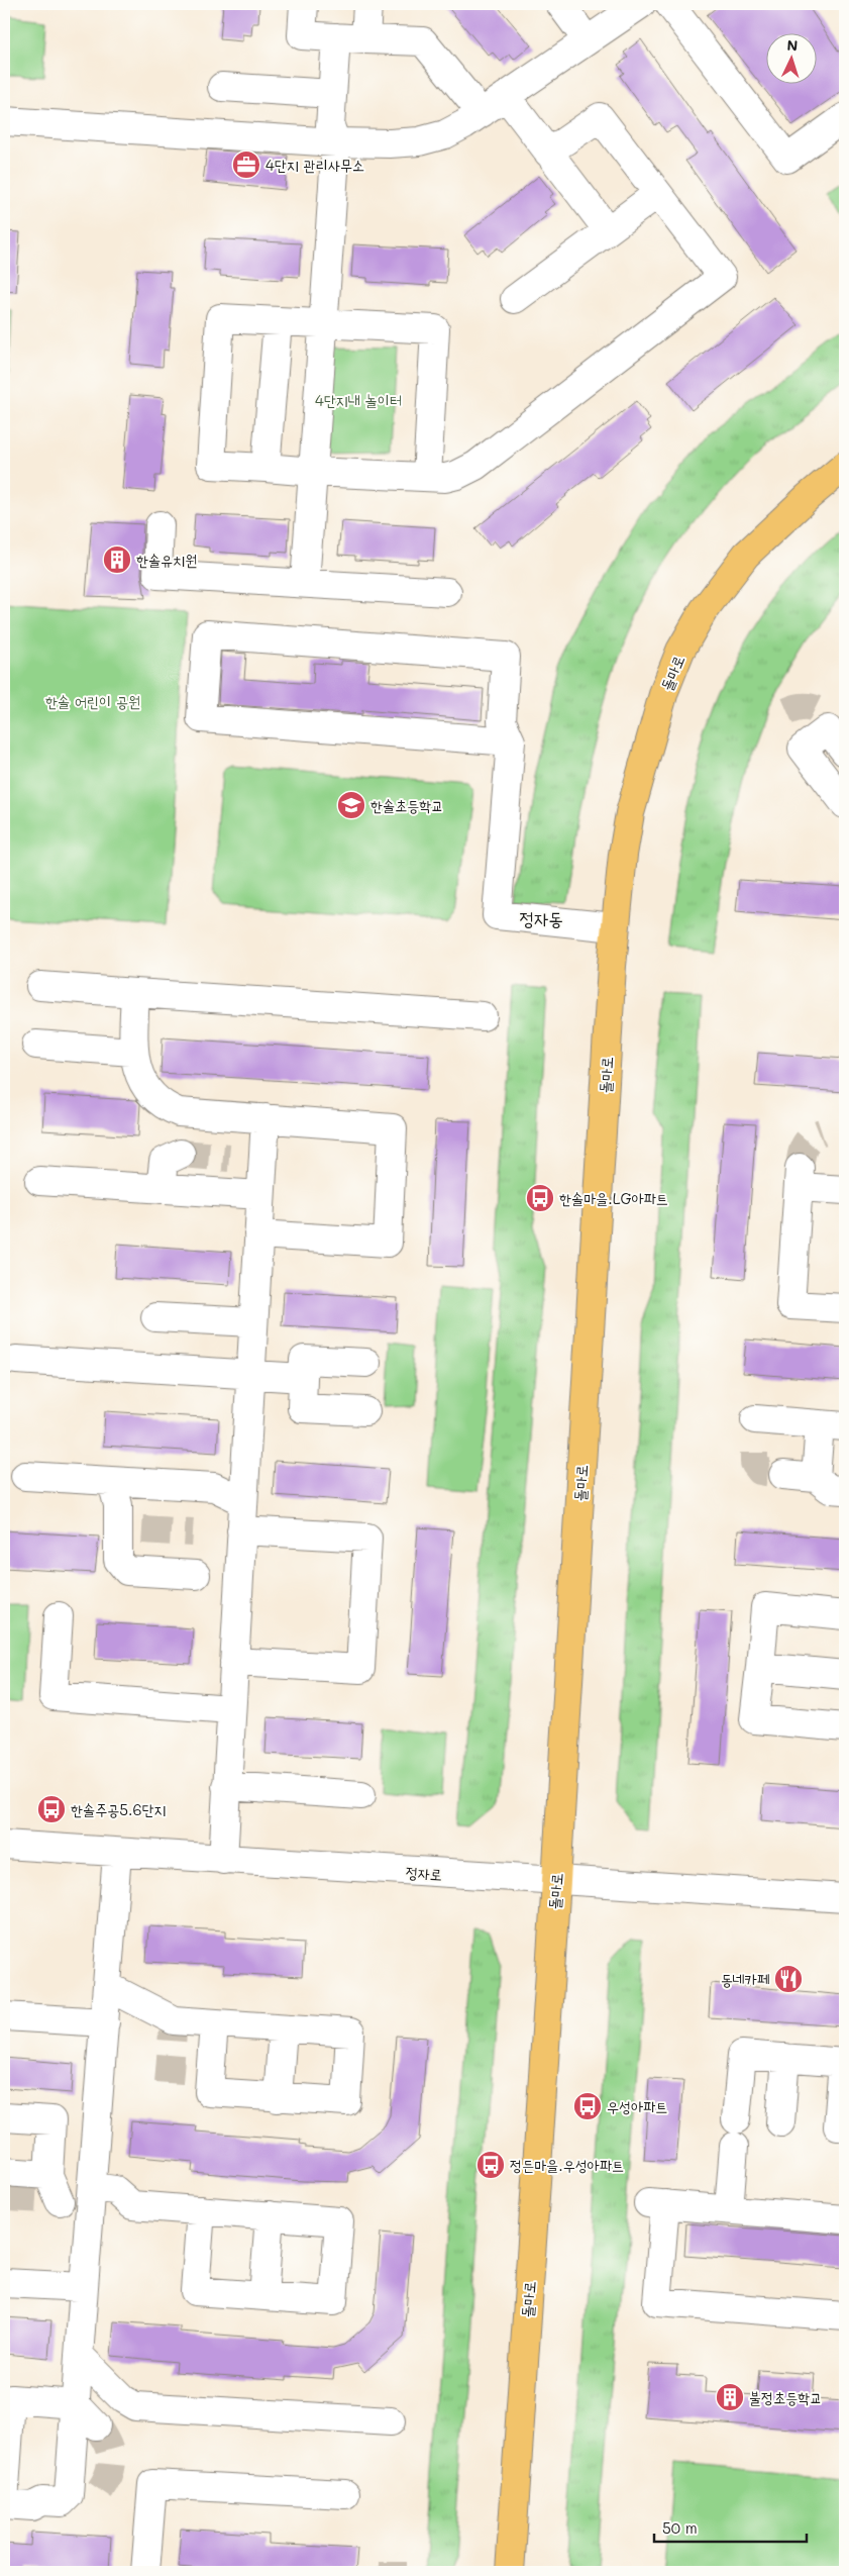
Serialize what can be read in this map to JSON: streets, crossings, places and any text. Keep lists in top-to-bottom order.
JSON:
{
  "streets": {
    "main road": ["돌마로"],
    "street": ["정자로"]
  },
  "crossings": [
    ["돌마로", "정자로"]
  ],
  "districts": ["정자동"],
  "parks": ["4단지내 놀이터", "한솔 어린이 공원"],
  "places": {
    "office": ["4단지 관리사무소"],
    "building": ["한솔유치원", "불정초등학교"],
    "school or university": ["한솔초등학교"],
    "bus stop": [
      "한솔마을.LG아파트",
      "한솔주공5.6단지",
      "우성아파트",
      "정든마을.우성아파트"
    ],
    "restaurant": ["동네카페"]
  },
  "scale_bar": "50 m",
  "north": "top"
}
